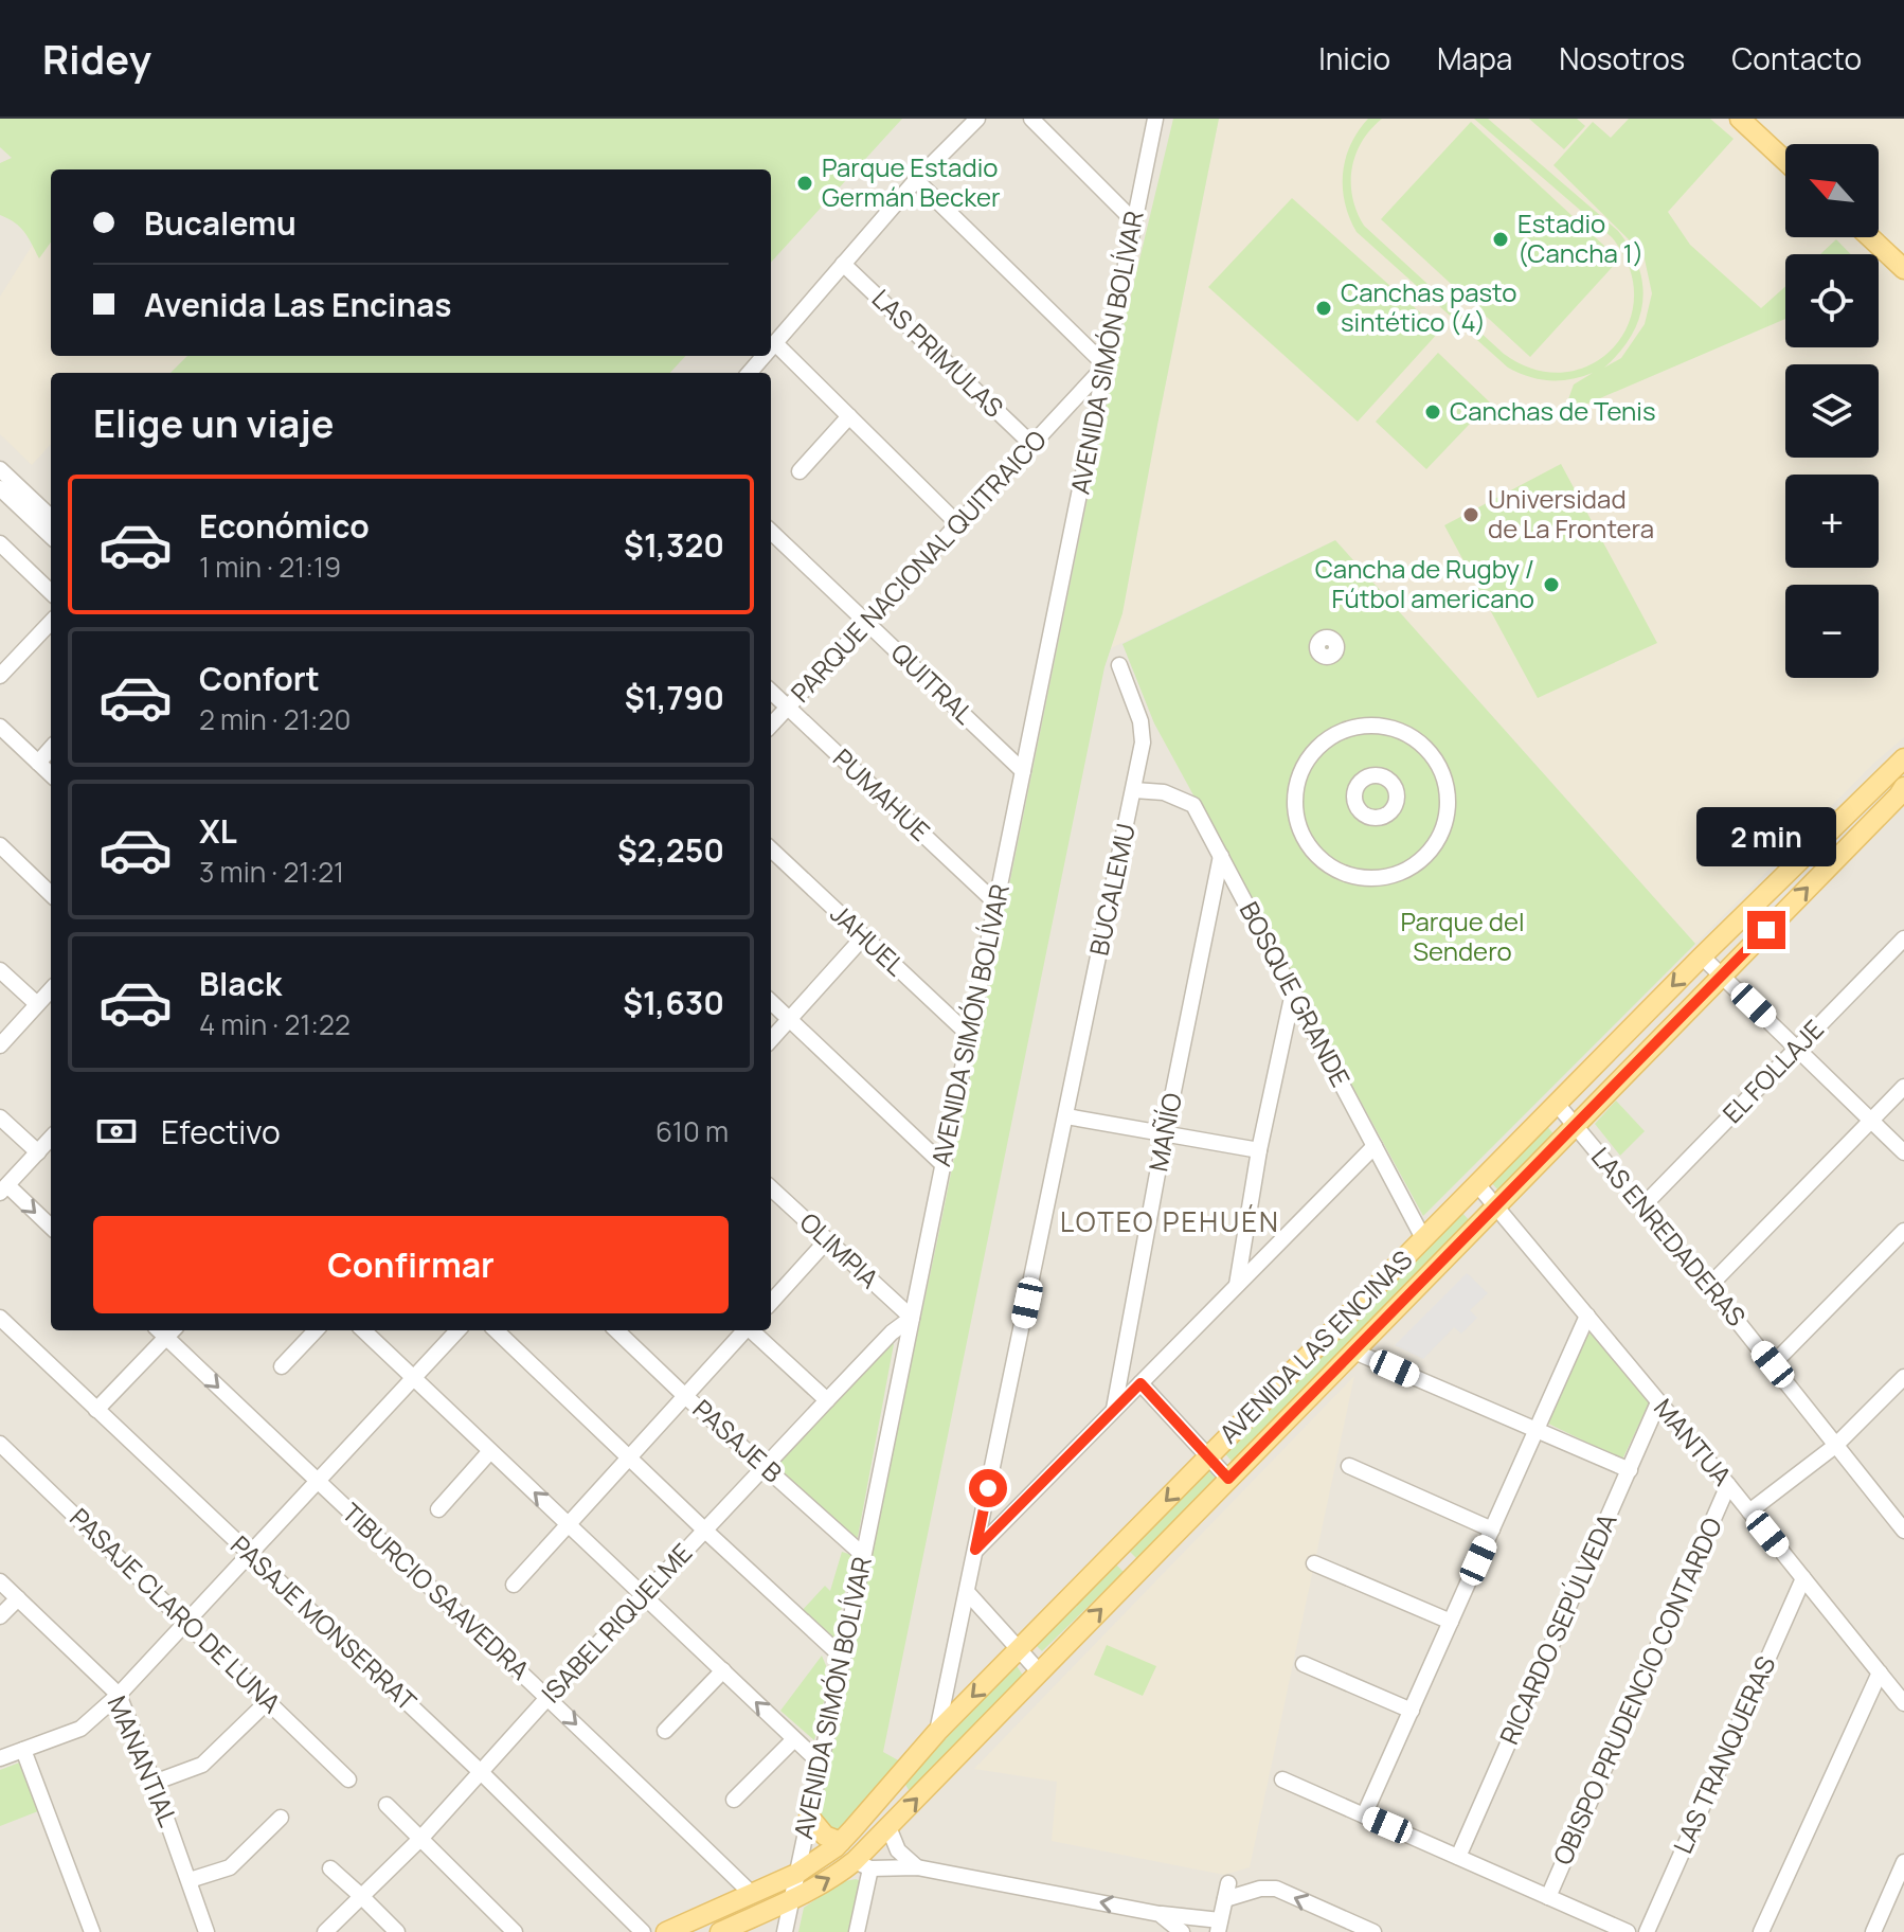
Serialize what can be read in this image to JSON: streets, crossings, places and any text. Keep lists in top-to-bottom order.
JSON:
{
  "streets": {
    "main road": ["AVENIDA LAS ENCINAS"],
    "street": [
      "AVENIDA SIMÓN BOLÍVAR",
      "LAS PRIMULAS",
      "PARQUE NACIONAL QUITRAICO",
      "QUITRAL",
      "PUMAHUE",
      "BUCALEMU",
      "JAHUEL",
      "BOSQUE GRANDE",
      "EL FOLLAJE",
      "MAÑÍO",
      "LAS ENREDADERAS",
      "OLIMPIA",
      "PASAJE B",
      "MANTUA",
      "TIBURCIO SAAVEDRA",
      "PASAJE CLARO DE LUNA",
      "PASAJE MONSERRAT",
      "ISABEL RIQUELME",
      "RICARDO SEPÚLVEDA",
      "OBISPO PRUDENCIO CONTARDO",
      "LAS TRANQUERAS",
      "MANANTIAL"
    ]
  },
  "crossings": [
    ["AVENIDA SIMÓN BOLÍVAR", "PARQUE NACIONAL QUITRAICO"],
    ["AVENIDA SIMÓN BOLÍVAR", "QUITRAL"],
    ["AVENIDA SIMÓN BOLÍVAR", "PUMAHUE"],
    ["AVENIDA SIMÓN BOLÍVAR", "JAHUEL"],
    ["AVENIDA SIMÓN BOLÍVAR", "OLIMPIA"],
    ["AVENIDA SIMÓN BOLÍVAR", "AVENIDA LAS ENCINAS"],
    ["AVENIDA SIMÓN BOLÍVAR", "PASAJE B"],
    ["AVENIDA SIMÓN BOLÍVAR", "ISABEL RIQUELME"],
    ["LAS PRIMULAS", "PARQUE NACIONAL QUITRAICO"],
    ["PARQUE NACIONAL QUITRAICO", "QUITRAL"],
    ["PARQUE NACIONAL QUITRAICO", "PUMAHUE"],
    ["BUCALEMU", "BOSQUE GRANDE"],
    ["BUCALEMU", "AVENIDA LAS ENCINAS"],
    ["BOSQUE GRANDE", "MAÑÍO"],
    ["BOSQUE GRANDE", "AVENIDA LAS ENCINAS"],
    ["EL FOLLAJE", "LAS ENREDADERAS"],
    ["LAS ENREDADERAS", "AVENIDA LAS ENCINAS"],
    ["OLIMPIA", "ISABEL RIQUELME"],
    ["AVENIDA LAS ENCINAS", "MANTUA"],
    ["AVENIDA LAS ENCINAS", "TIBURCIO SAAVEDRA"],
    ["PASAJE B", "ISABEL RIQUELME"],
    ["MANTUA", "RICARDO SEPÚLVEDA"],
    ["MANTUA", "OBISPO PRUDENCIO CONTARDO"],
    ["MANTUA", "LAS TRANQUERAS"],
    ["TIBURCIO SAAVEDRA", "ISABEL RIQUELME"],
    ["PASAJE MONSERRAT", "ISABEL RIQUELME"]
  ],
  "one_way": ["TIBURCIO SAAVEDRA"],
  "districts": ["LOTEO PEHUÉN"],
  "parks": ["Parque del Sendero"],
  "places": [
    "Parque Estadio Germán Becker",
    "Estadio (Cancha 1)",
    "Canchas pasto sintético (4)",
    "Canchas de Tenis",
    "Universidad de La Frontera",
    "Cancha de Rugby / Fútbol americano"
  ],
  "north": "top left",
  "page": {
    "header": "Ridey",
    "nav": [
      "Inicio",
      "Mapa",
      "Nosotros",
      "Contacto"
    ],
    "map_buttons": ["+", "−"],
    "banner": ["Bucalemu", "Avenida Las Encinas"],
    "heading": "Elige un viaje",
    "list": [
      {
        "name": "Económico",
        "note": "1 min · 21:19",
        "value": "$1,320"
      },
      {
        "name": "Confort",
        "note": "2 min · 21:20",
        "value": "$1,790"
      },
      {
        "name": "XL",
        "note": "3 min · 21:21",
        "value": "$2,250"
      },
      {
        "name": "Black",
        "note": "4 min · 21:22",
        "value": "$1,630"
      }
    ],
    "bubble": "2 min",
    "pay": ["Efectivo", "610 m"],
    "buttons": "Confirmar"
  }
}
